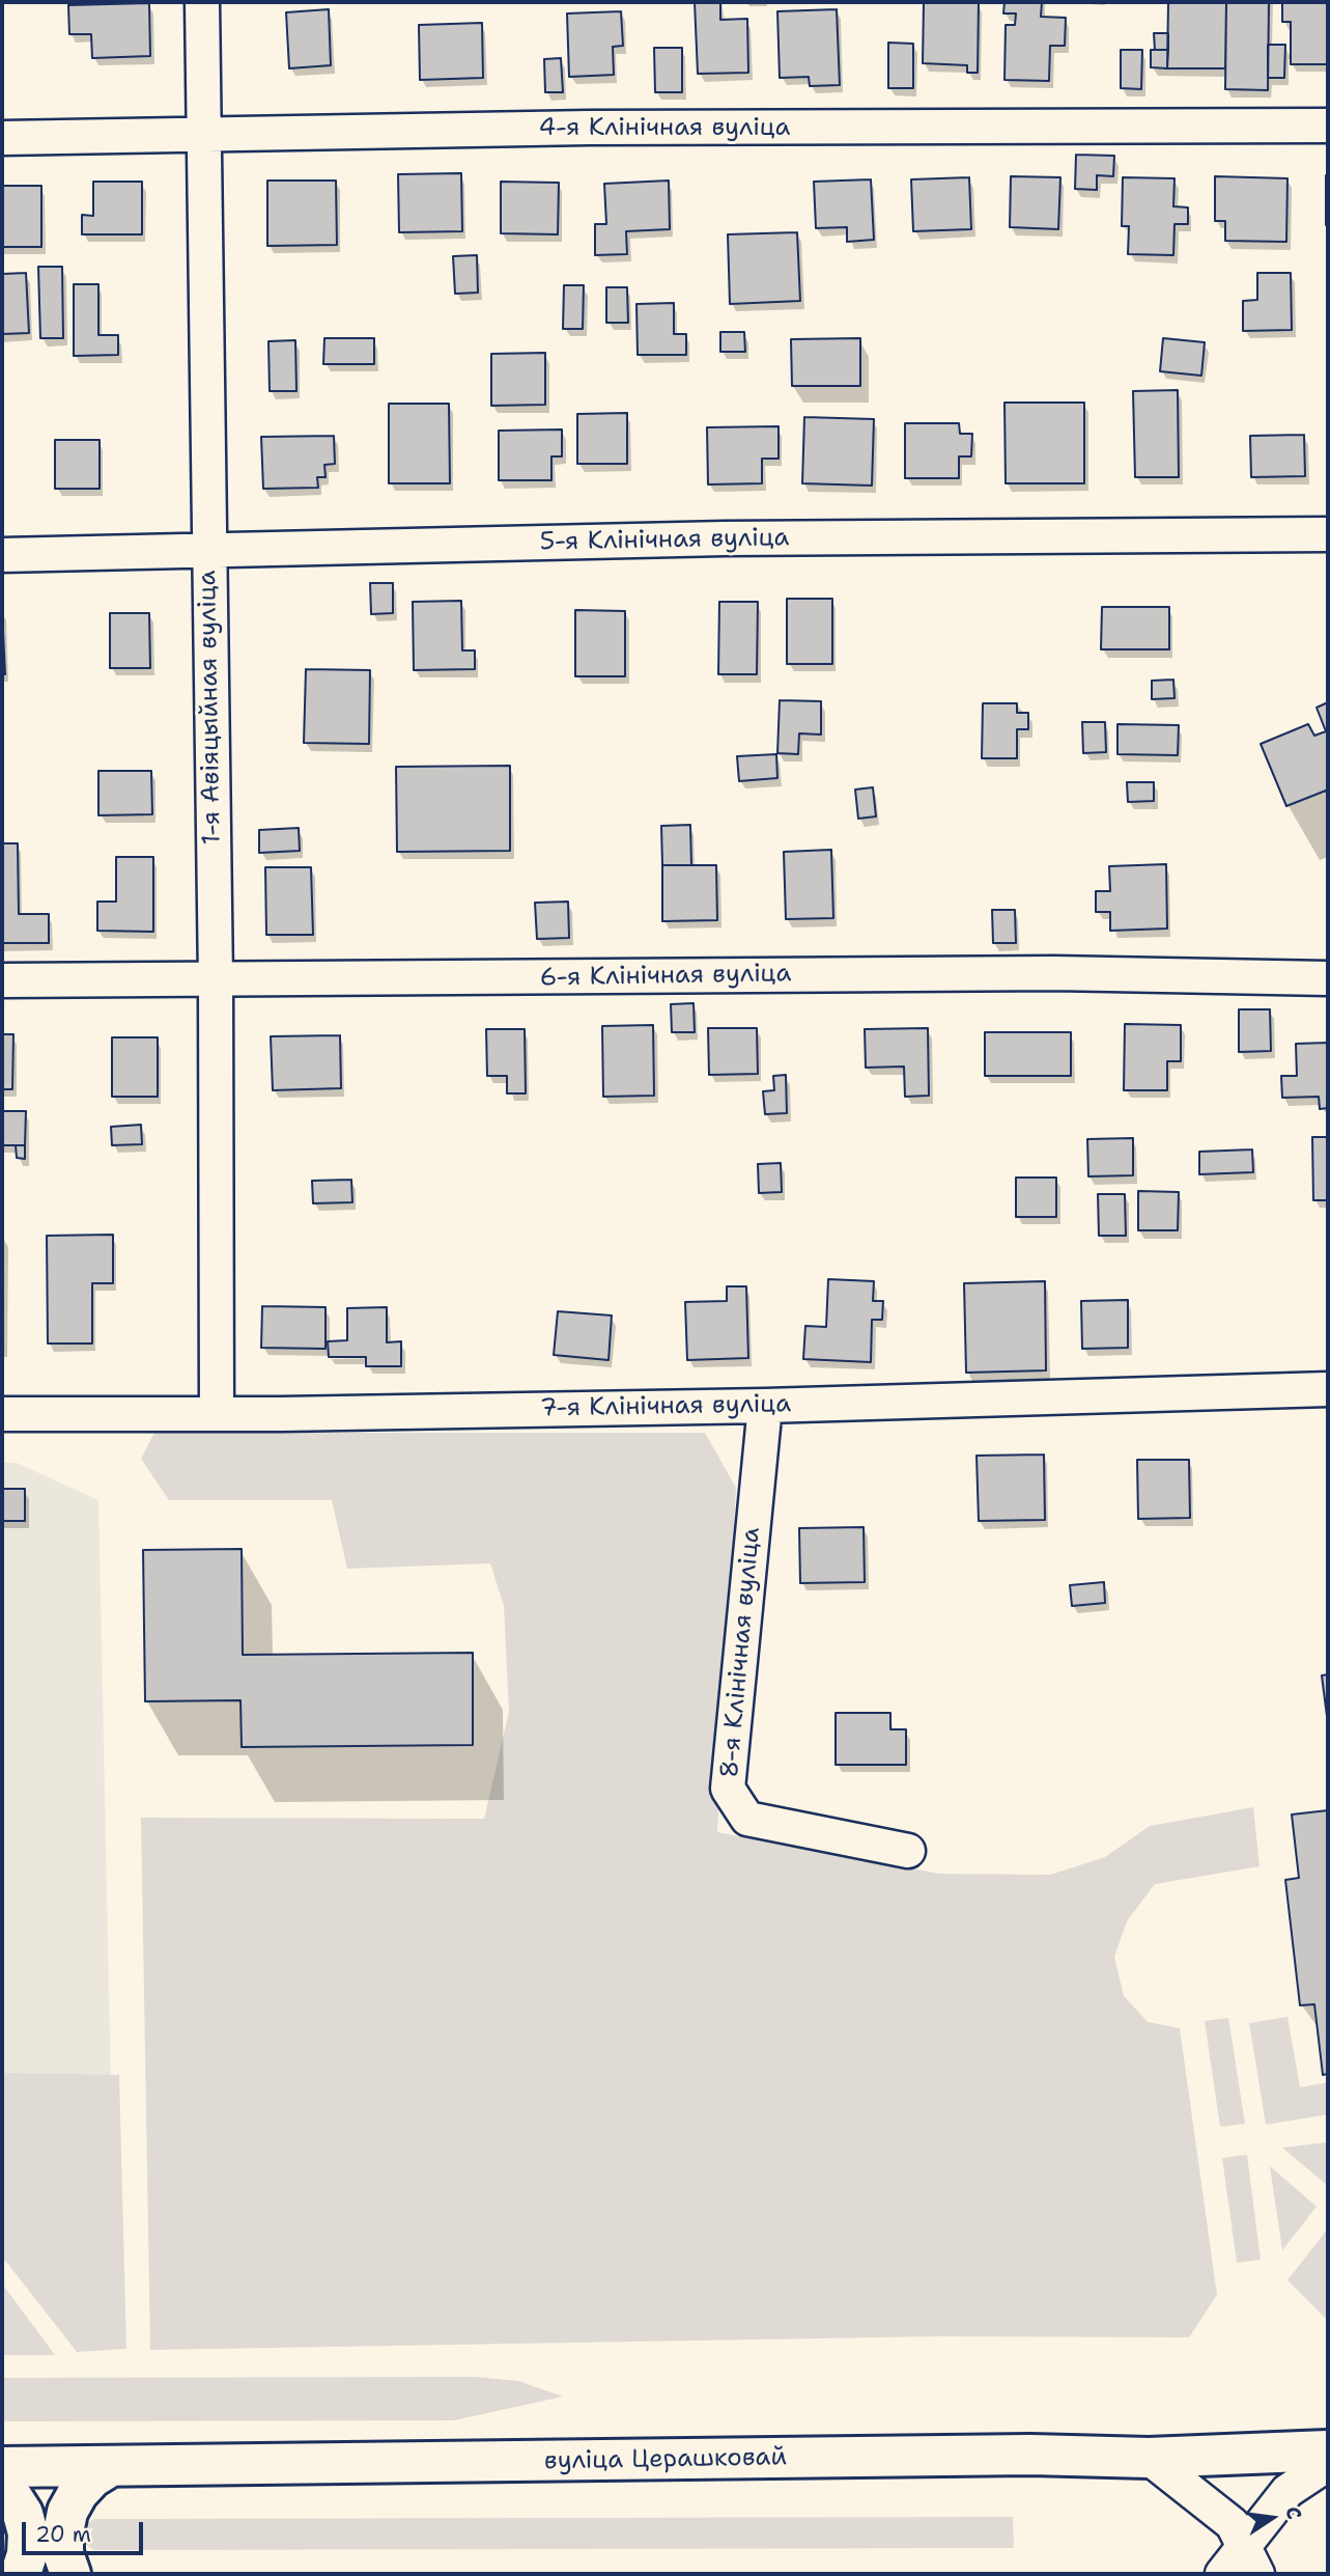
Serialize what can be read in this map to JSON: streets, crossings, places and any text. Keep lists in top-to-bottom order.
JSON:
{
  "streets": {
    "main road": ["вуліца Церашковай"],
    "street": [
      "4-я Клінічная вуліца",
      "5-я Клінічная вуліца",
      "1-я Авіяцыйная вуліца",
      "6-я Клінічная вуліца",
      "7-я Клінічная вуліца",
      "8-я Клінічная вуліца"
    ]
  },
  "crossings": [
    ["4-я Клінічная вуліца", "1-я Авіяцыйная вуліца"],
    ["5-я Клінічная вуліца", "1-я Авіяцыйная вуліца"],
    ["1-я Авіяцыйная вуліца", "6-я Клінічная вуліца"],
    ["1-я Авіяцыйная вуліца", "7-я Клінічная вуліца"],
    ["7-я Клінічная вуліца", "8-я Клінічная вуліца"]
  ],
  "scale_bar": "20 m",
  "north": "right"
}
